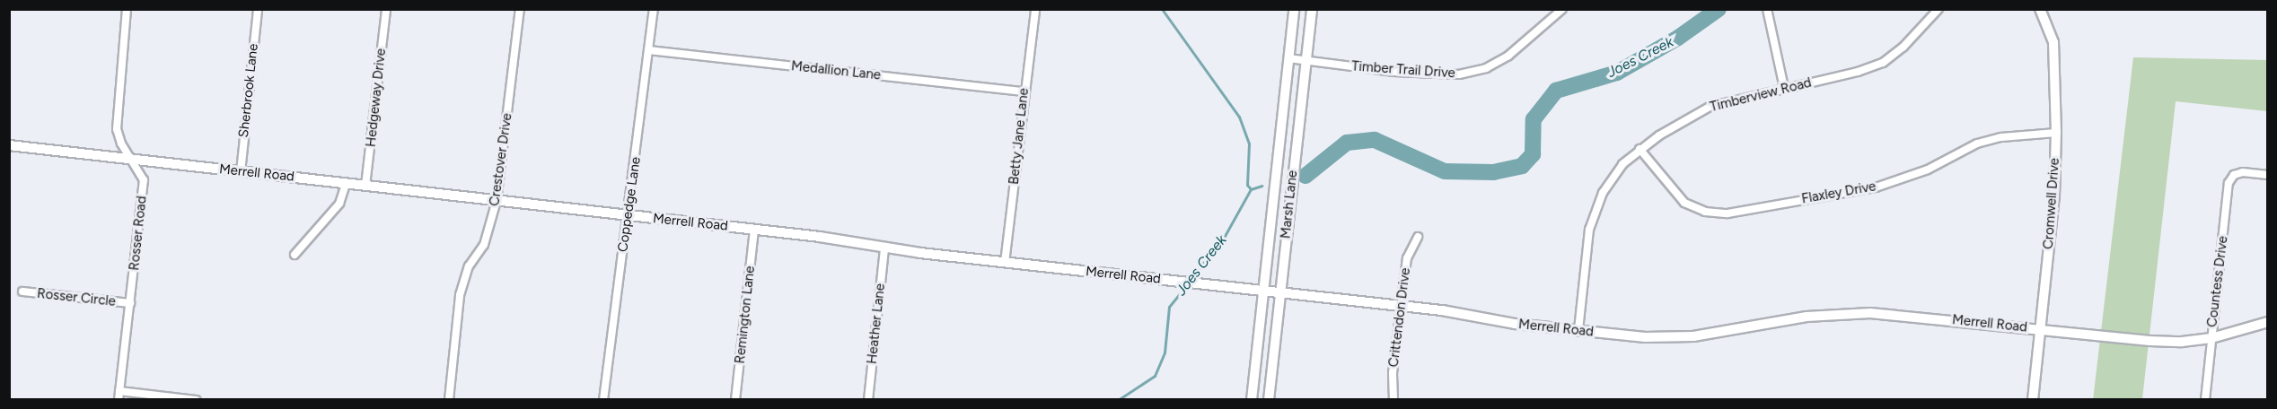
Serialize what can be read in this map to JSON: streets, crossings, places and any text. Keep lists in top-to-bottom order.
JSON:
{
  "streets": {
    "street": [
      "Timber Trail Drive",
      "Medallion Lane",
      "Sherbrook Lane",
      "Timberview Road",
      "Hedgeway Drive",
      "Betty Jane Lane",
      "Crestover Drive",
      "Merrell Road",
      "Flaxley Drive",
      "Cromwell Drive",
      "Coppedge Lane",
      "Marsh Lane",
      "Rosser Road",
      "Countess Drive",
      "Rosser Circle",
      "Remington Lane",
      "Crittendon Drive",
      "Heather Lane"
    ]
  },
  "crossings": [
    ["Timber Trail Drive", "Marsh Lane"],
    ["Medallion Lane", "Betty Jane Lane"],
    ["Medallion Lane", "Coppedge Lane"],
    ["Sherbrook Lane", "Merrell Road"],
    ["Timberview Road", "Merrell Road"],
    ["Timberview Road", "Flaxley Drive"],
    ["Hedgeway Drive", "Merrell Road"],
    ["Betty Jane Lane", "Merrell Road"],
    ["Crestover Drive", "Merrell Road"],
    ["Merrell Road", "Cromwell Drive"],
    ["Merrell Road", "Coppedge Lane"],
    ["Merrell Road", "Marsh Lane"],
    ["Merrell Road", "Rosser Road"],
    ["Merrell Road", "Countess Drive"],
    ["Merrell Road", "Remington Lane"],
    ["Merrell Road", "Crittendon Drive"],
    ["Merrell Road", "Heather Lane"],
    ["Flaxley Drive", "Cromwell Drive"],
    ["Rosser Road", "Rosser Circle"]
  ],
  "water": ["Joes Creek"]
}
